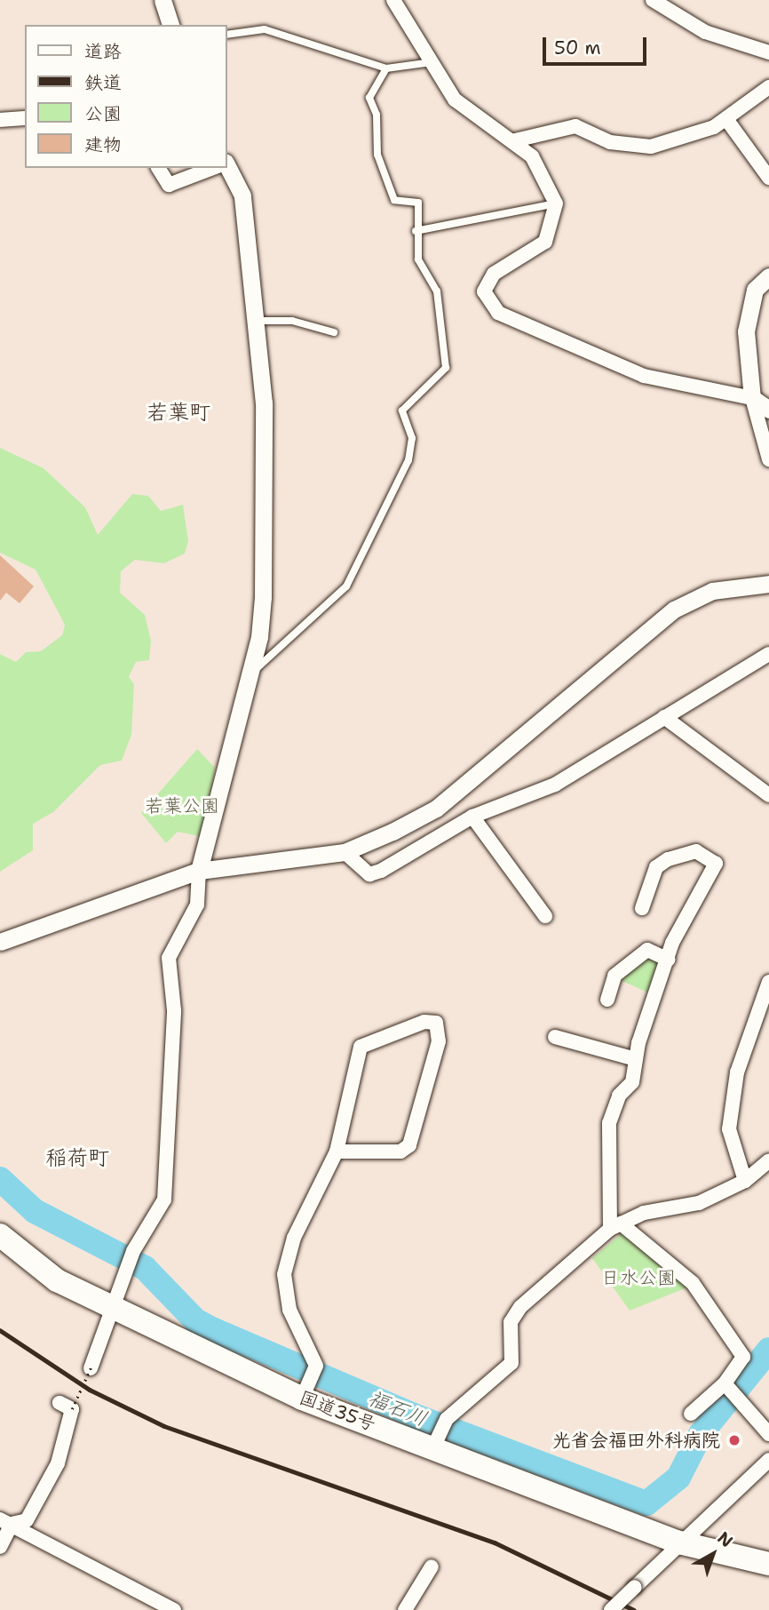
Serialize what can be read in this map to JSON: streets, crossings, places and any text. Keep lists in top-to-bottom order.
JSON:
{
  "streets": {
    "highway": ["国道35号"]
  },
  "districts": ["若葉町", "稲荷町"],
  "water": ["福石川"],
  "parks": ["若葉公園", "日水公園"],
  "places": ["光省会福田外科病院"],
  "legend": [
    "道路",
    "鉄道",
    "公園",
    "建物"
  ],
  "scale_bar": "50 m",
  "north": "top right"
}
